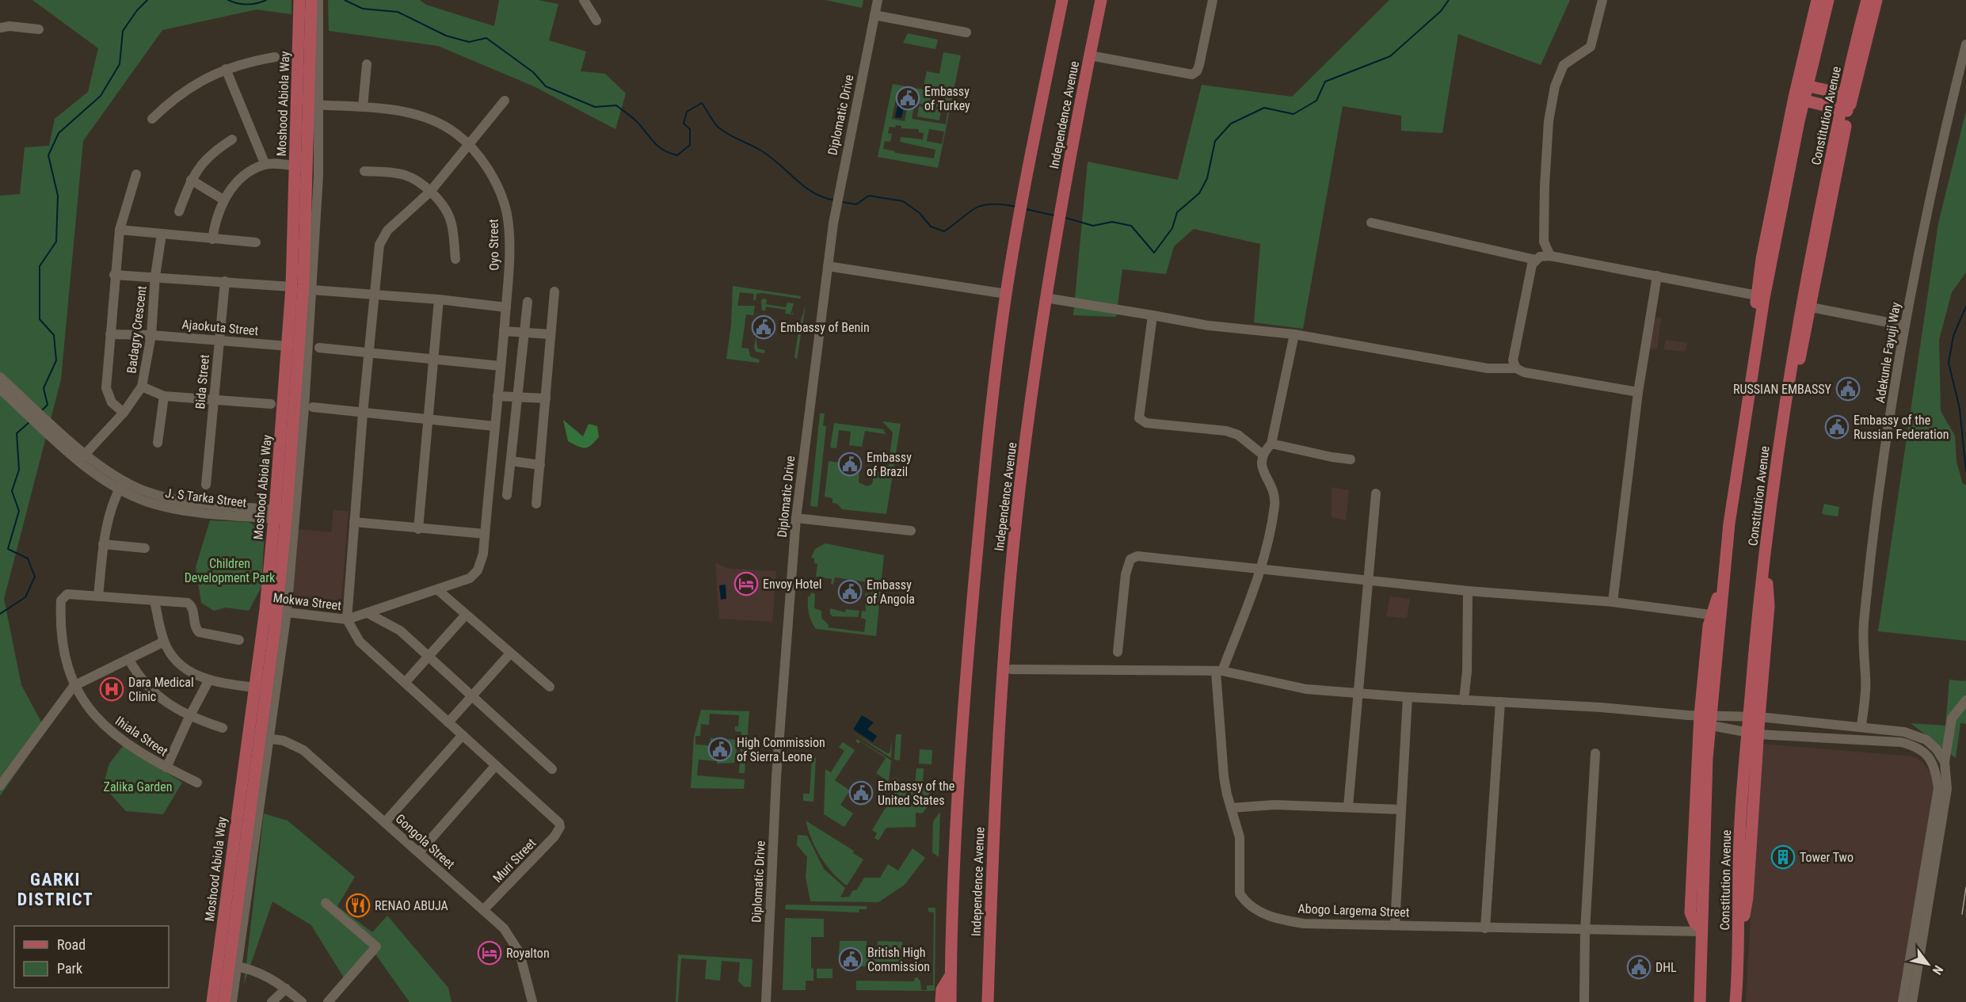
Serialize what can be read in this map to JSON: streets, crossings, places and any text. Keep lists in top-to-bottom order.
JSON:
{
  "streets": {
    "main road": ["Moshood Abiola Way", "Independence Avenue", "Constitution Avenue"],
    "street": [
      "Diplomatic Drive",
      "Oyo Street",
      "Ajaokuta Street",
      "Badagry Crescent",
      "Adekunle Fayuji Way",
      "Bida Street",
      "J. S Tarka Street",
      "Mokwa Street",
      "Ihiala Street",
      "Gongola Street",
      "Muri Street",
      "Abogo Largema Street"
    ]
  },
  "crossings": [
    ["Moshood Abiola Way", "Oyo Street"],
    ["Moshood Abiola Way", "Ajaokuta Street"],
    ["Moshood Abiola Way", "J. S Tarka Street"],
    ["Moshood Abiola Way", "Mokwa Street"],
    ["Moshood Abiola Way", "Gongola Street"],
    ["Constitution Avenue", "Abogo Largema Street"],
    ["Oyo Street", "Mokwa Street"],
    ["Ajaokuta Street", "Badagry Crescent"],
    ["Ajaokuta Street", "Bida Street"],
    ["Badagry Crescent", "J. S Tarka Street"],
    ["Gongola Street", "Muri Street"]
  ],
  "districts": ["GARKI DISTRICT"],
  "parks": ["Children Development Park", "Zalika Garden"],
  "places": {
    "public building": [
      "Embassy of Turkey",
      "Embassy of Benin",
      "RUSSIAN EMBASSY",
      "Embassy of the Russian Federation",
      "Embassy of Brazil",
      "Embassy of Angola",
      "High Commission of Sierra Leone",
      "Embassy of the United States",
      "British High Commission",
      "DHL"
    ],
    "hotel": ["Envoy Hotel", "Royalton"],
    "hospital": ["Dara Medical Clinic"],
    "building": ["Tower Two"],
    "restaurant": ["RENAO ABUJA"]
  },
  "legend": ["Road", "Park"],
  "north": "bottom right"
}
